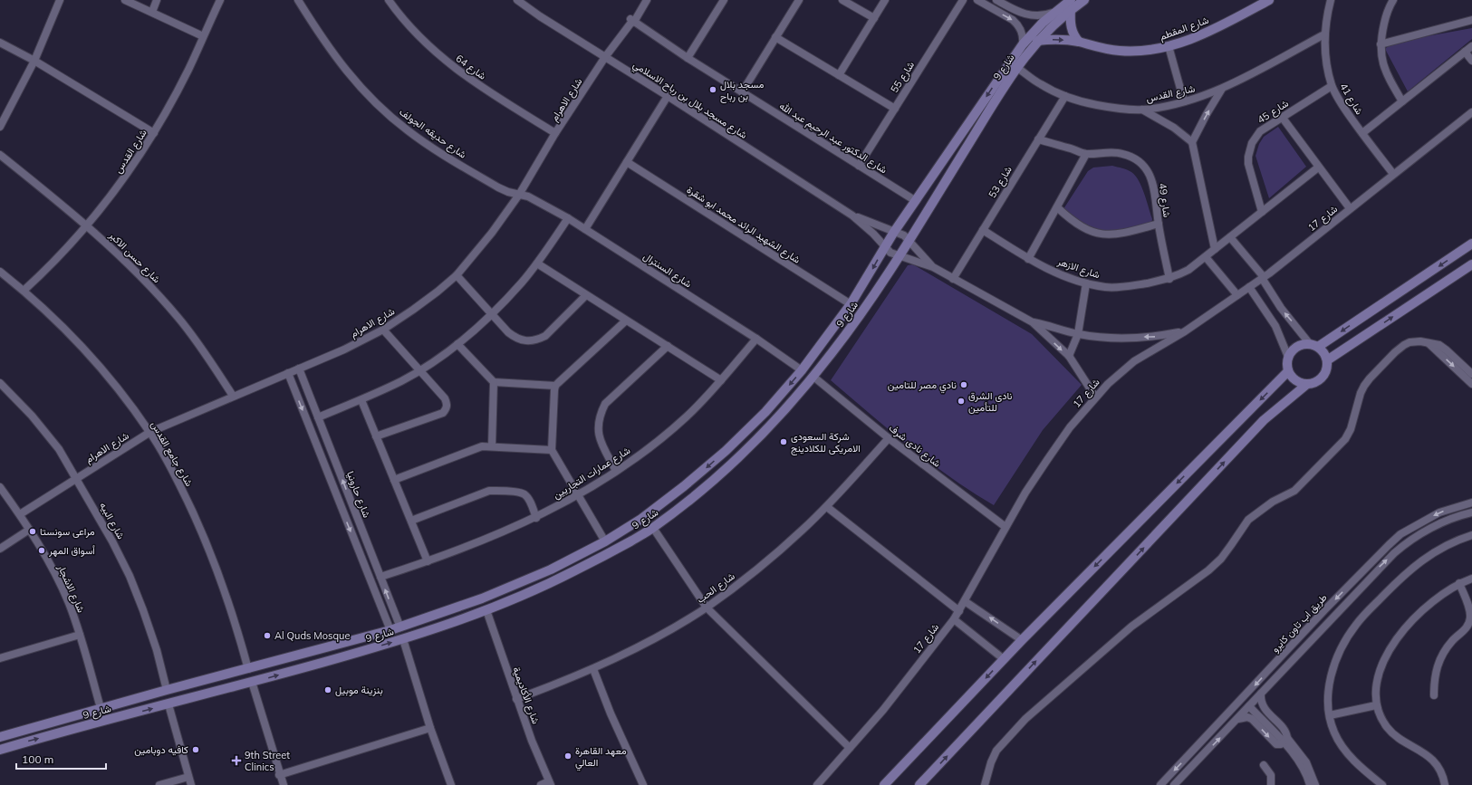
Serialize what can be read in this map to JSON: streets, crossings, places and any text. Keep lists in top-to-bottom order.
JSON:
{
  "streets": {
    "main road": ["شارع المقطم", "شارع 9"],
    "street": [
      "شارع 64",
      "شارع 55",
      "شارع القدس",
      "شارع 41",
      "شارع الاهرام",
      "شارع مسجد بلال بن رباح الاسلامي",
      "شارع 45",
      "شارع حديقه الجولف",
      "شارع الدكتور عبد الرحيم عبد الله",
      "شارع 53",
      "شارع 49",
      "شارع 17",
      "شارع الشهيد الرائد محمد ابو شقرة",
      "شارع حسن الاكبر",
      "شارع الازهر",
      "شارع السنترال",
      "شارع نادى شرف",
      "شارع جامع القدس",
      "شارع عمارات التجاريين",
      "شارع حارونيا",
      "شارع البيه",
      "شارع الحب",
      "شارع الاشجار",
      "طريق اب تاون كايرو",
      "شارع الأكاديمية"
    ]
  },
  "crossings": [
    ["شارع المقطم", "شارع 9"],
    ["شارع 64", "شارع الاهرام"],
    ["شارع 9", "شارع القدس"],
    ["شارع 9", "شارع مسجد بلال بن رباح الاسلامي"],
    ["شارع 9", "شارع الدكتور عبد الرحيم عبد الله"],
    ["شارع 9", "شارع الشهيد الرائد محمد ابو شقرة"],
    ["شارع 9", "شارع السنترال"],
    ["شارع 9", "شارع نادى شرف"],
    ["شارع 9", "شارع جامع القدس"],
    ["شارع 9", "شارع حارونيا"],
    ["شارع 9", "شارع البيه"],
    ["شارع 9", "شارع الاشجار"],
    ["شارع 9", "شارع الأكاديمية"],
    ["شارع 55", "شارع الدكتور عبد الرحيم عبد الله"],
    ["شارع القدس", "شارع 41"],
    ["شارع القدس", "شارع 53"],
    ["شارع القدس", "شارع حسن الاكبر"],
    ["شارع القدس", "شارع جامع القدس"],
    ["شارع 41", "شارع 45"],
    ["شارع 41", "شارع 17"],
    ["شارع الاهرام", "شارع مسجد بلال بن رباح الاسلامي"],
    ["شارع الاهرام", "شارع حديقه الجولف"],
    ["شارع الاهرام", "شارع الدكتور عبد الرحيم عبد الله"],
    ["شارع الاهرام", "شارع حسن الاكبر"],
    ["شارع الاهرام", "شارع السنترال"],
    ["شارع الاهرام", "شارع جامع القدس"],
    ["شارع الاهرام", "شارع حارونيا"],
    ["شارع الاهرام", "شارع البيه"],
    ["شارع الاهرام", "شارع الاشجار"],
    ["شارع 45", "شارع الازهر"],
    ["شارع حديقه الجولف", "شارع السنترال"],
    ["شارع 53", "شارع 49"],
    ["شارع 53", "شارع الازهر"],
    ["شارع 49", "شارع الازهر"],
    ["شارع 17", "شارع نادى شرف"],
    ["شارع السنترال", "شارع عمارات التجاريين"],
    ["شارع نادى شرف", "شارع الحب"],
    ["شارع عمارات التجاريين", "شارع حارونيا"],
    ["شارع الحب", "شارع الأكاديمية"]
  ],
  "places": {
    "other": [
      "مسجد بلال بن رباح",
      "نادي مصر للتامين",
      "نادى الشرق للتأمين",
      "شركة السعودى الامريكى للكلادينج",
      "مراعى سونستا",
      "أسواق المهر",
      "Al Quds Mosque",
      "بنزينة موبيل",
      "كافيه دوبامين",
      "معهد القاهرة العالي"
    ],
    "health": ["9th Street Clinics"]
  },
  "scale_bar": "100 m"
}
